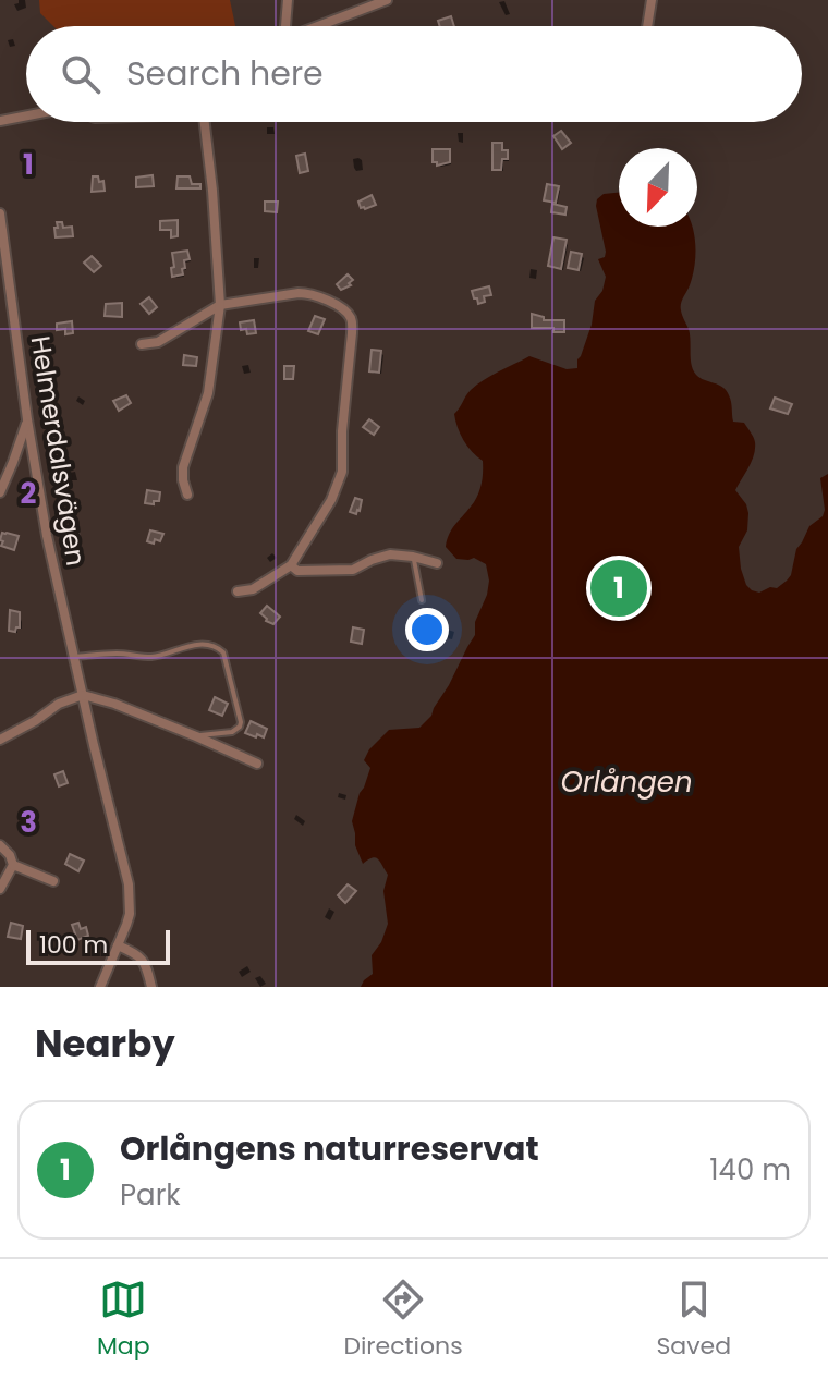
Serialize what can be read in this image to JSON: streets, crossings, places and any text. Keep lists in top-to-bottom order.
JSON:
{
  "streets": {
    "street": ["Helmerdalsvägen"]
  },
  "water": ["Orlången"],
  "scale_bar": "100 m",
  "north": "bottom left",
  "page": {
    "search": "Search here",
    "pins": "1",
    "scale": "100 m",
    "heading": "Nearby",
    "list": [
      {
        "mark": "1",
        "name": "Orlångens naturreservat",
        "note": "Park",
        "value": "140 m"
      }
    ],
    "nav": ["Map", "Directions", "Saved"]
  },
  "grid": {
    "rows": ["1", "2", "3"]
  }
}
